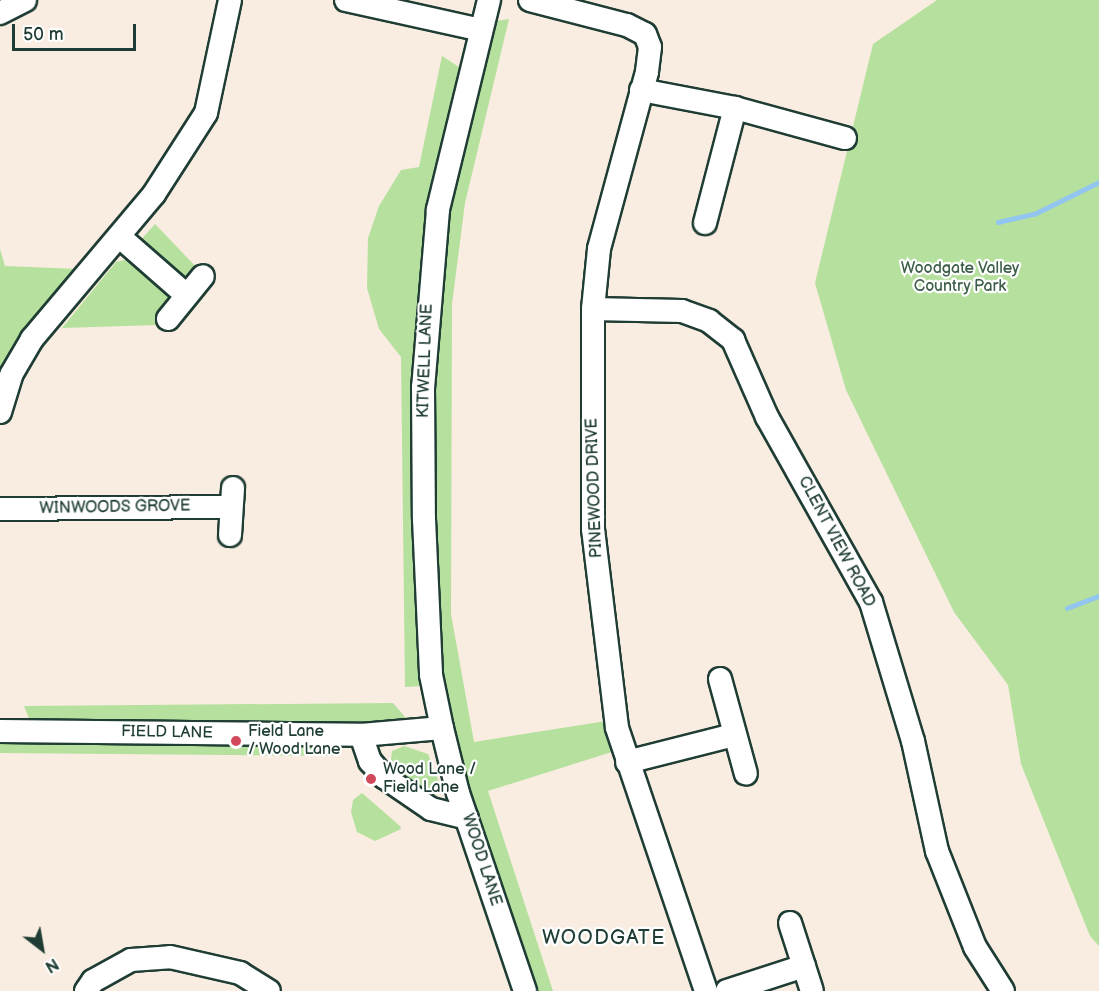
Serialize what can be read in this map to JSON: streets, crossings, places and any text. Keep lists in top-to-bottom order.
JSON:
{
  "streets": {
    "street": [
      "KITWELL LANE",
      "PINEWOOD DRIVE",
      "WINWOODS GROVE",
      "CLENT VIEW ROAD",
      "FIELD LANE",
      "WOOD LANE"
    ]
  },
  "crossings": [
    ["KITWELL LANE", "FIELD LANE"],
    ["KITWELL LANE", "WOOD LANE"],
    ["PINEWOOD DRIVE", "CLENT VIEW ROAD"],
    ["FIELD LANE", "WOOD LANE"]
  ],
  "districts": ["WOODGATE"],
  "parks": ["Woodgate Valley Country Park"],
  "places": ["Field Lane / Wood Lane", "Wood Lane / Field Lane"],
  "scale_bar": "50 m",
  "north": "bottom right"
}
